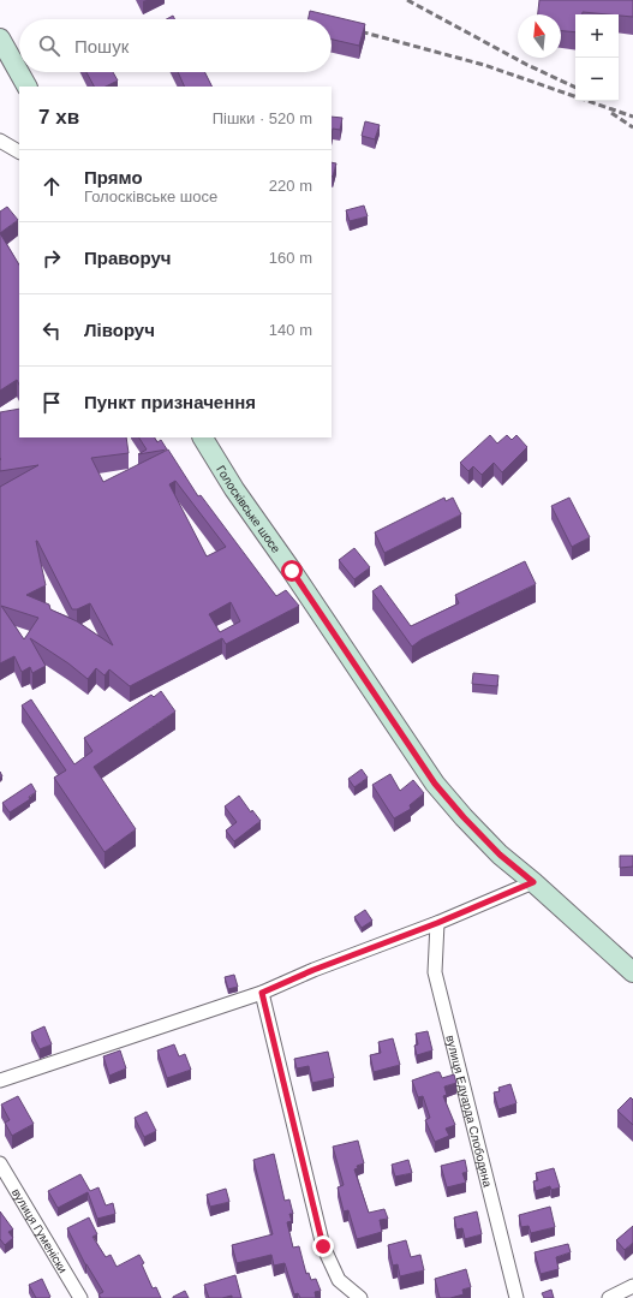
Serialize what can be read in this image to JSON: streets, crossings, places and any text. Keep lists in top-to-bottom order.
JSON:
{
  "streets": {
    "street": ["Голосківське шосе", "вулиця Едуарда Слободяна", "вулиця Гуменіски"]
  },
  "north": "top",
  "page": {
    "map_buttons": ["+", "−"],
    "search": "Пошук",
    "heading": ["7 хв", "Пішки · 520 m"],
    "list": [
      ["Прямо", "Голосківське шосе", "220 m"],
      ["Праворуч", "160 m"],
      ["Ліворуч", "140 m"],
      "Пункт призначення"
    ]
  }
}
